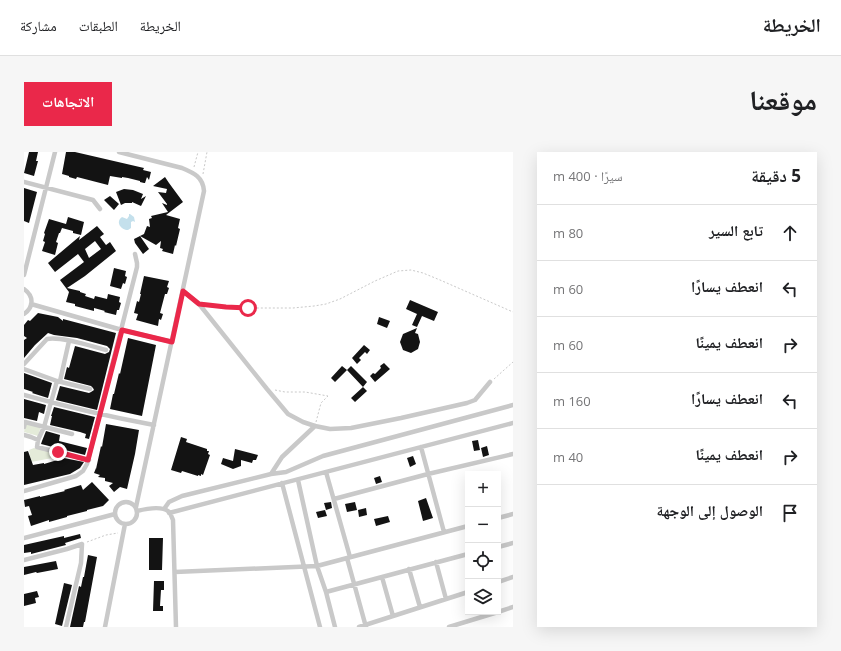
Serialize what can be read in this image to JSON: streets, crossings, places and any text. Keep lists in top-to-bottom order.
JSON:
{
  "page": {
    "header": "الخريطة",
    "nav": ["الخريطة", "الطبقات", "مشاركة"],
    "title": "موقعنا",
    "buttons": "الاتجاهات",
    "heading": ["5 دقيقة", "سيرًا · 400 m"],
    "list": [
      ["تابع السير", "80 m"],
      ["انعطف يسارًا", "60 m"],
      ["انعطف يمينًا", "60 m"],
      ["انعطف يسارًا", "160 m"],
      ["انعطف يمينًا", "40 m"],
      "الوصول إلى الوجهة"
    ],
    "map_buttons": ["+", "−"]
  }
}
